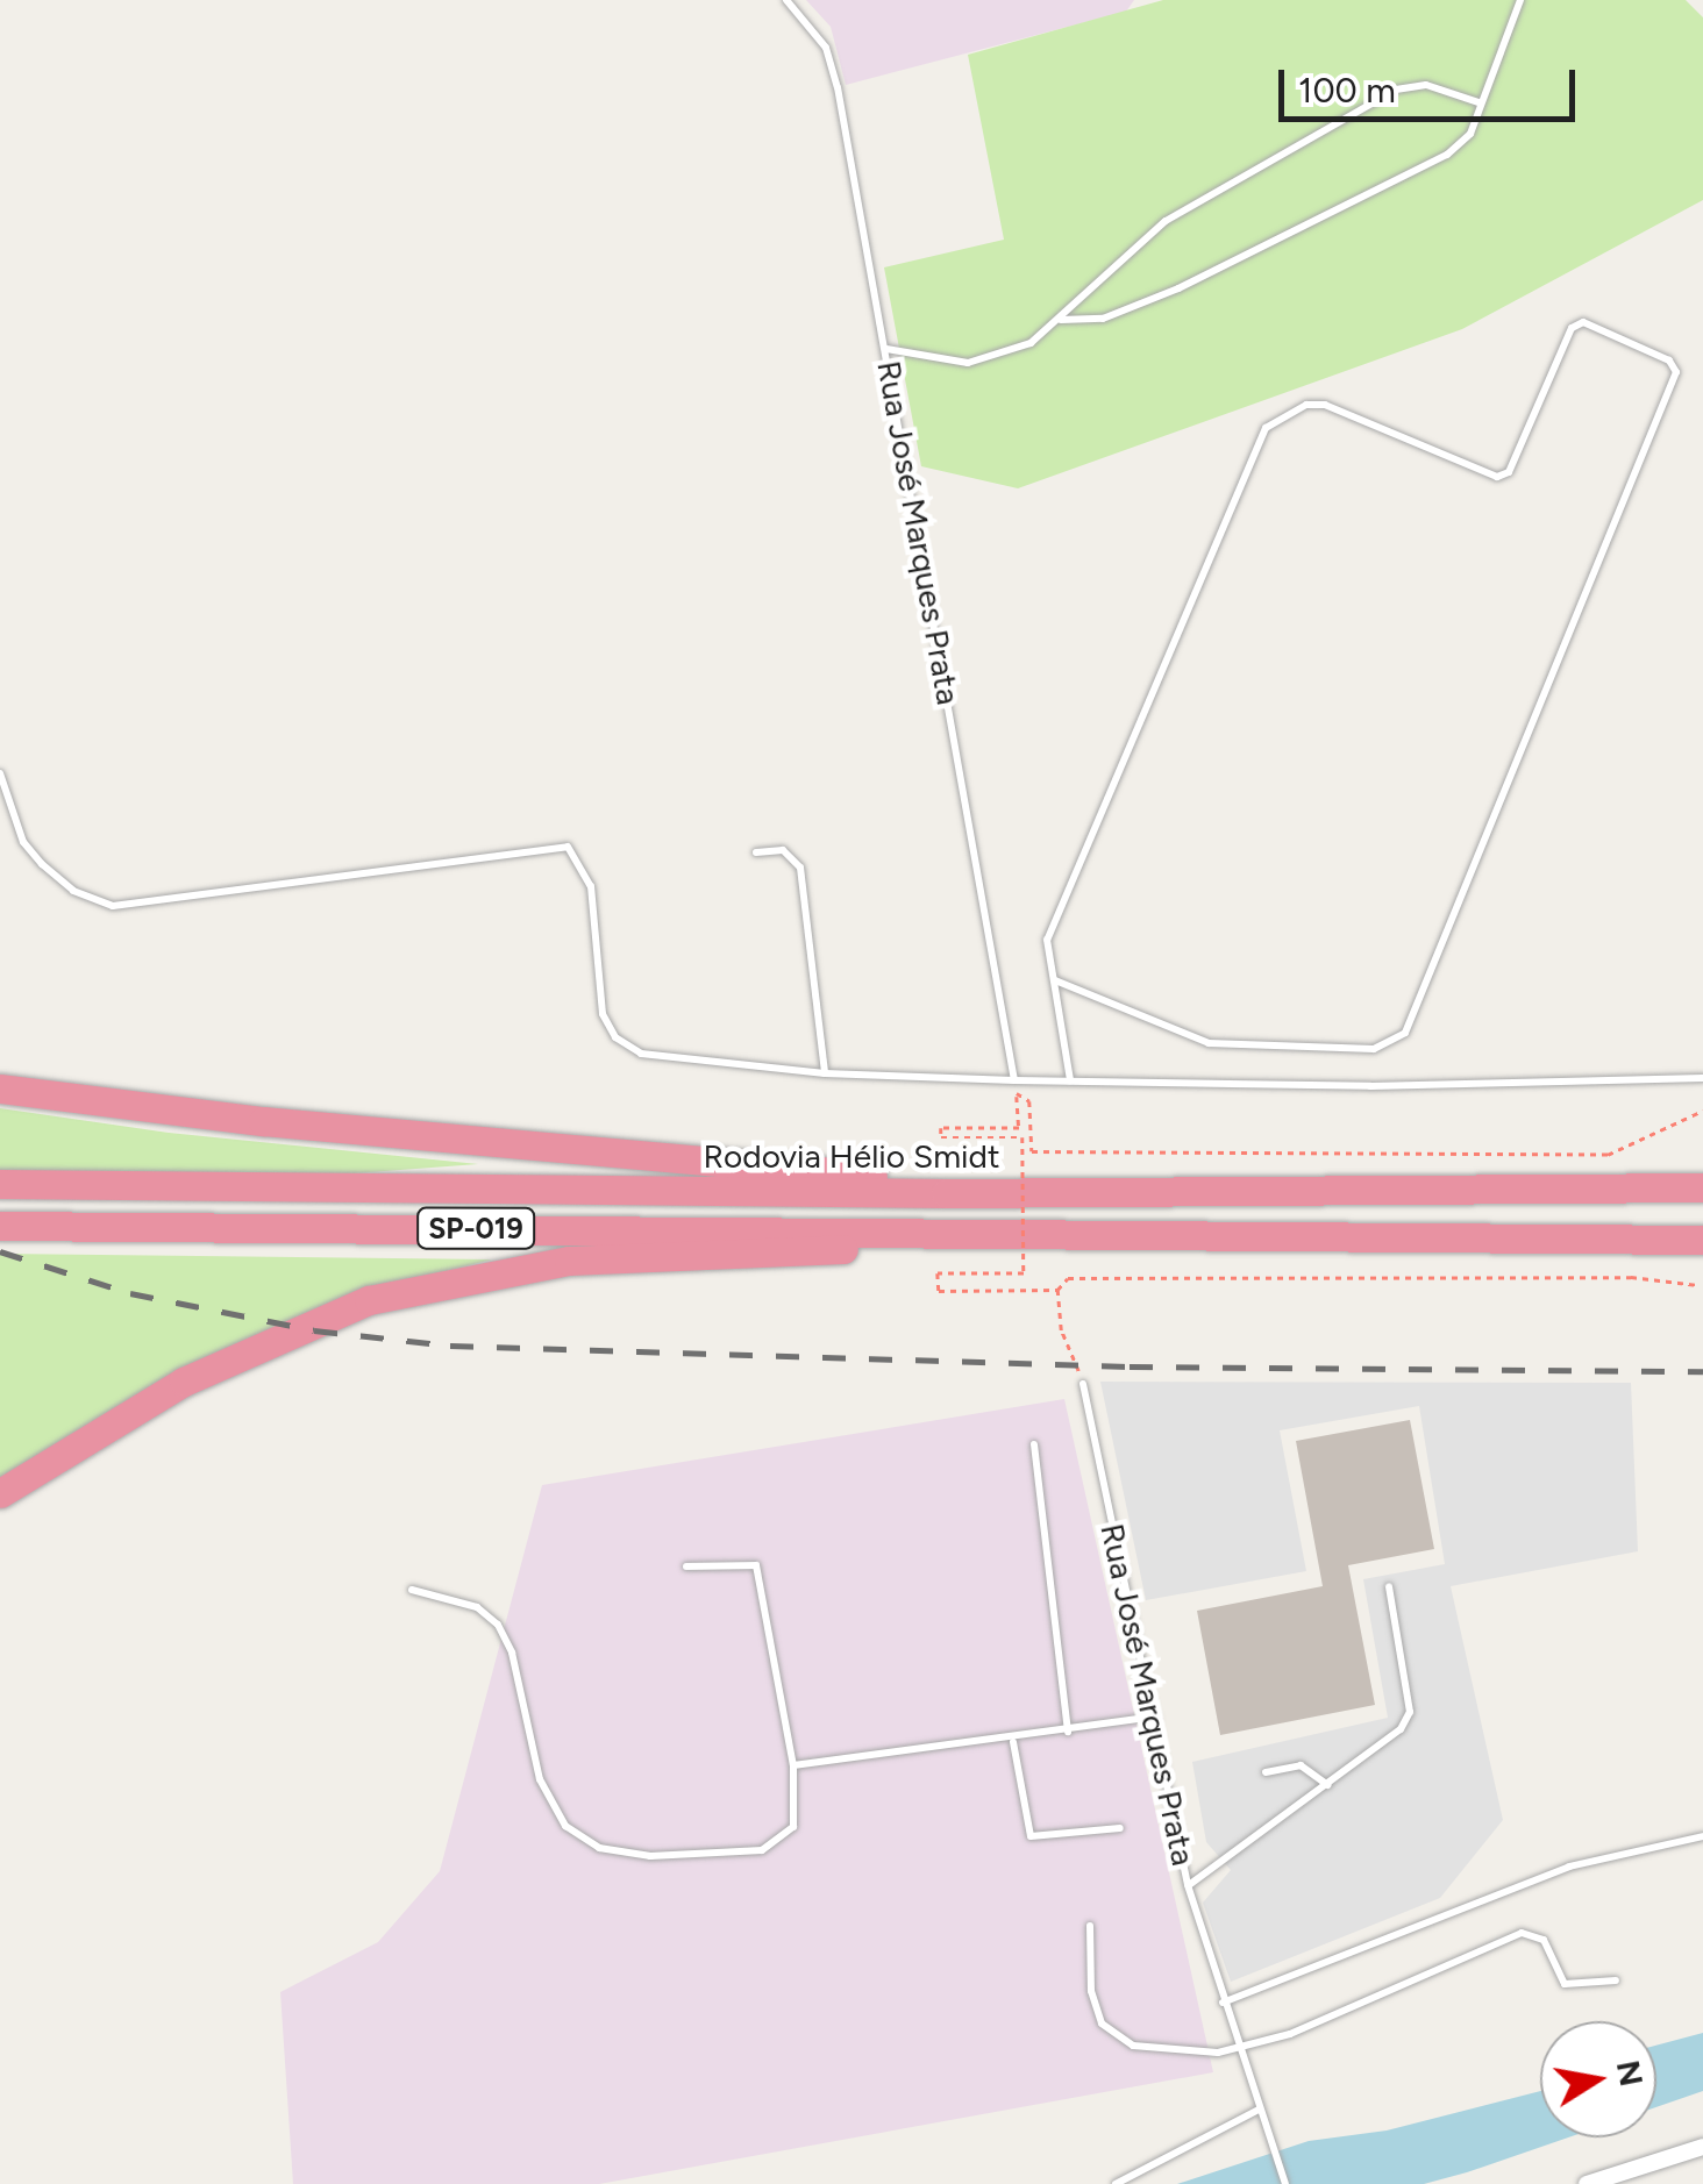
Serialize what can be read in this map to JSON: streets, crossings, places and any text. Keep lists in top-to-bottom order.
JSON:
{
  "streets": {
    "highway": ["Rodovia Hélio Smidt", "SP-019"],
    "lane": ["Rua José Marques Prata"]
  },
  "scale_bar": "100 m",
  "north": "right"
}
